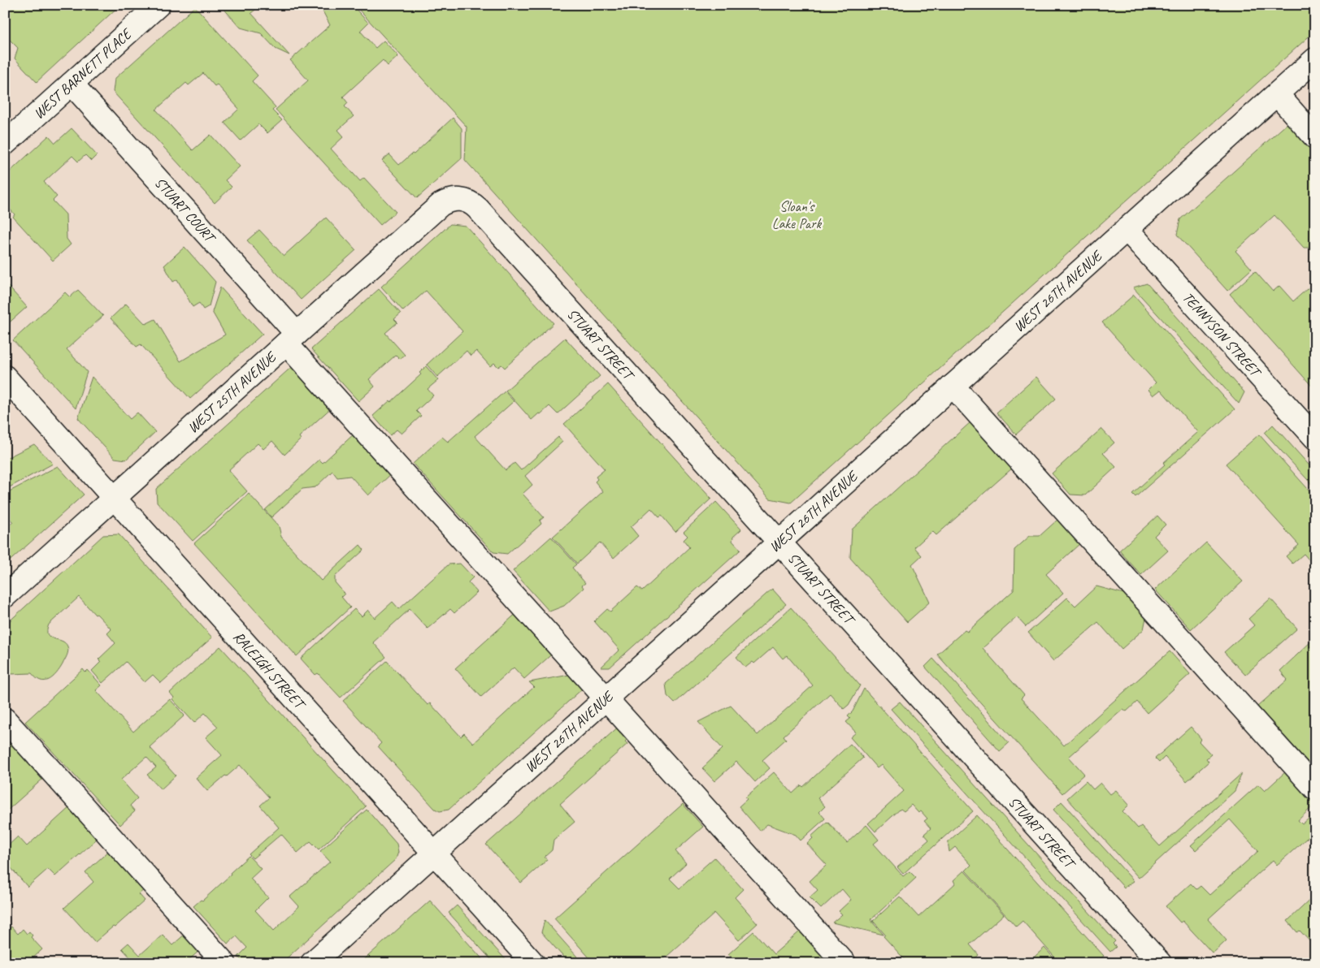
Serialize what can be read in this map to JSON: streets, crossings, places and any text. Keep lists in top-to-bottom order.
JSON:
{
  "streets": {
    "street": [
      "WEST BARNETT PLACE",
      "STUART COURT",
      "WEST 26TH AVENUE",
      "TENNYSON STREET",
      "STUART STREET",
      "WEST 25TH AVENUE",
      "RALEIGH STREET"
    ]
  },
  "crossings": [
    ["WEST BARNETT PLACE", "STUART COURT"],
    ["STUART COURT", "WEST 26TH AVENUE"],
    ["STUART COURT", "WEST 25TH AVENUE"],
    ["WEST 26TH AVENUE", "TENNYSON STREET"],
    ["WEST 26TH AVENUE", "STUART STREET"],
    ["WEST 26TH AVENUE", "RALEIGH STREET"],
    ["STUART STREET", "WEST 25TH AVENUE"],
    ["WEST 25TH AVENUE", "RALEIGH STREET"]
  ],
  "parks": ["Sloan's Lake Park"]
}
